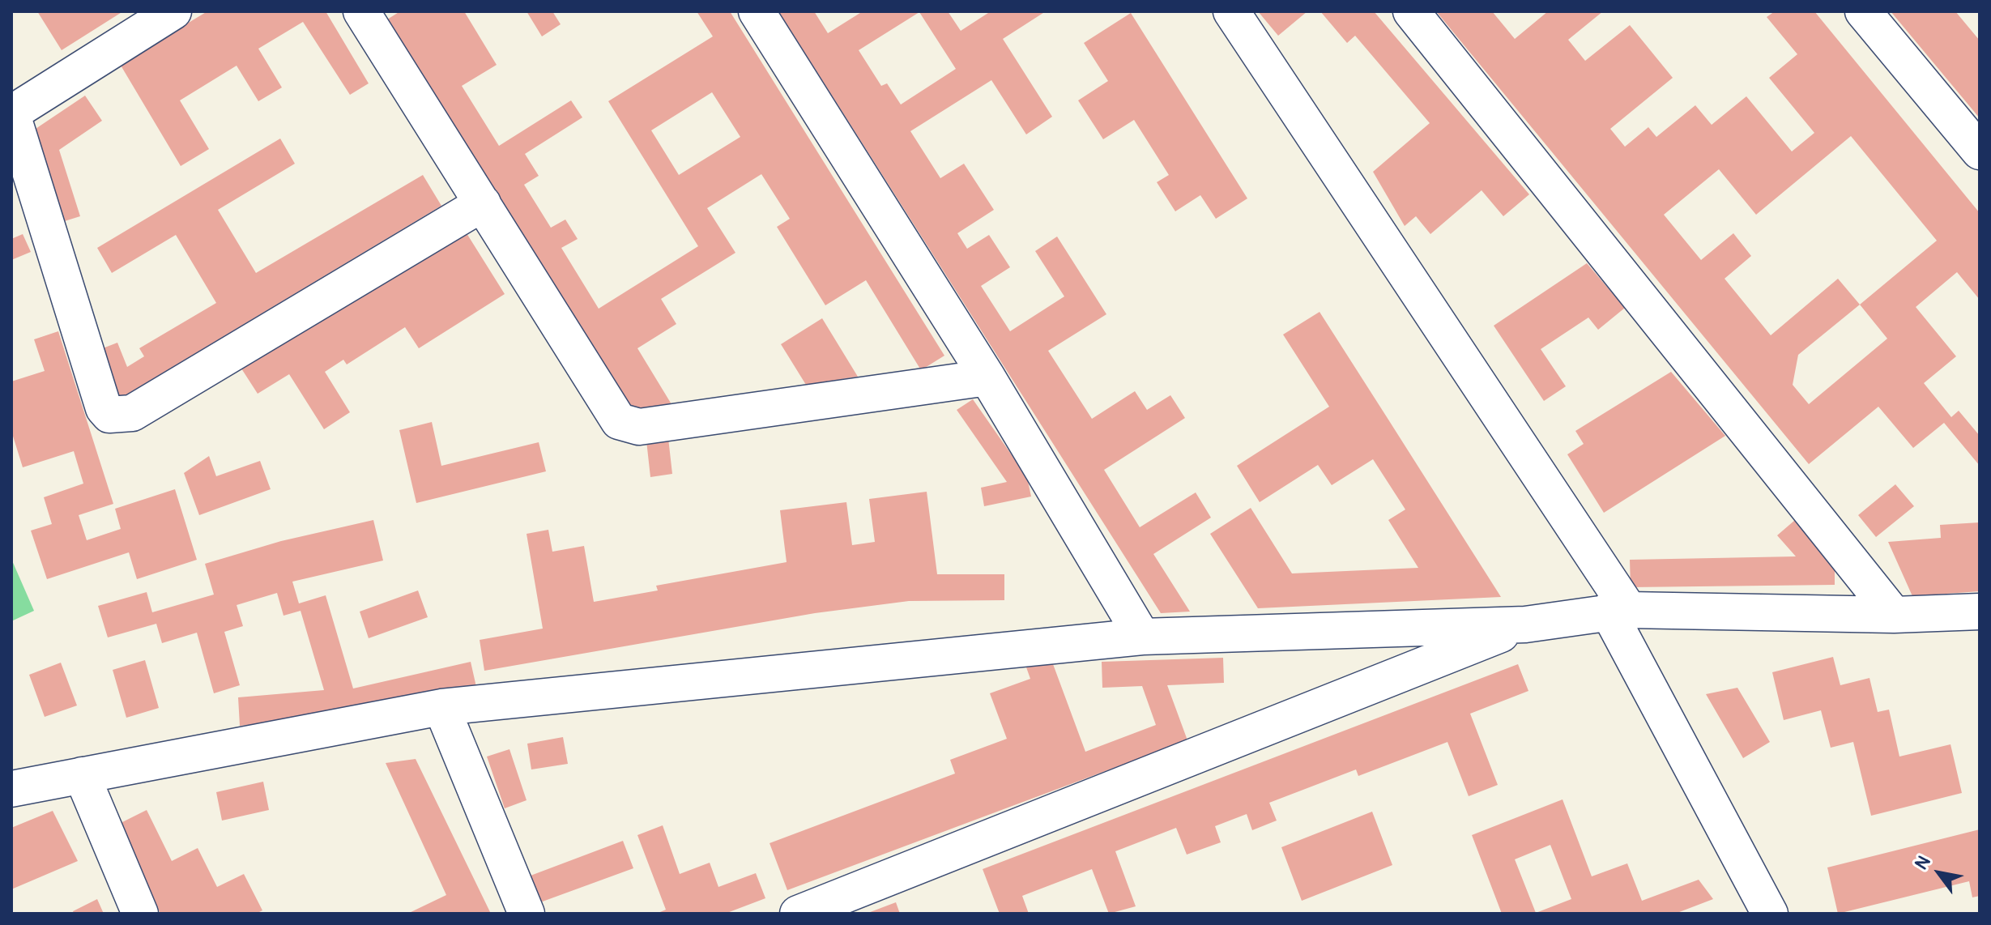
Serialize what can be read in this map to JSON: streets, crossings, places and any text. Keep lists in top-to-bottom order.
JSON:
{
  "north": "top left"
}
